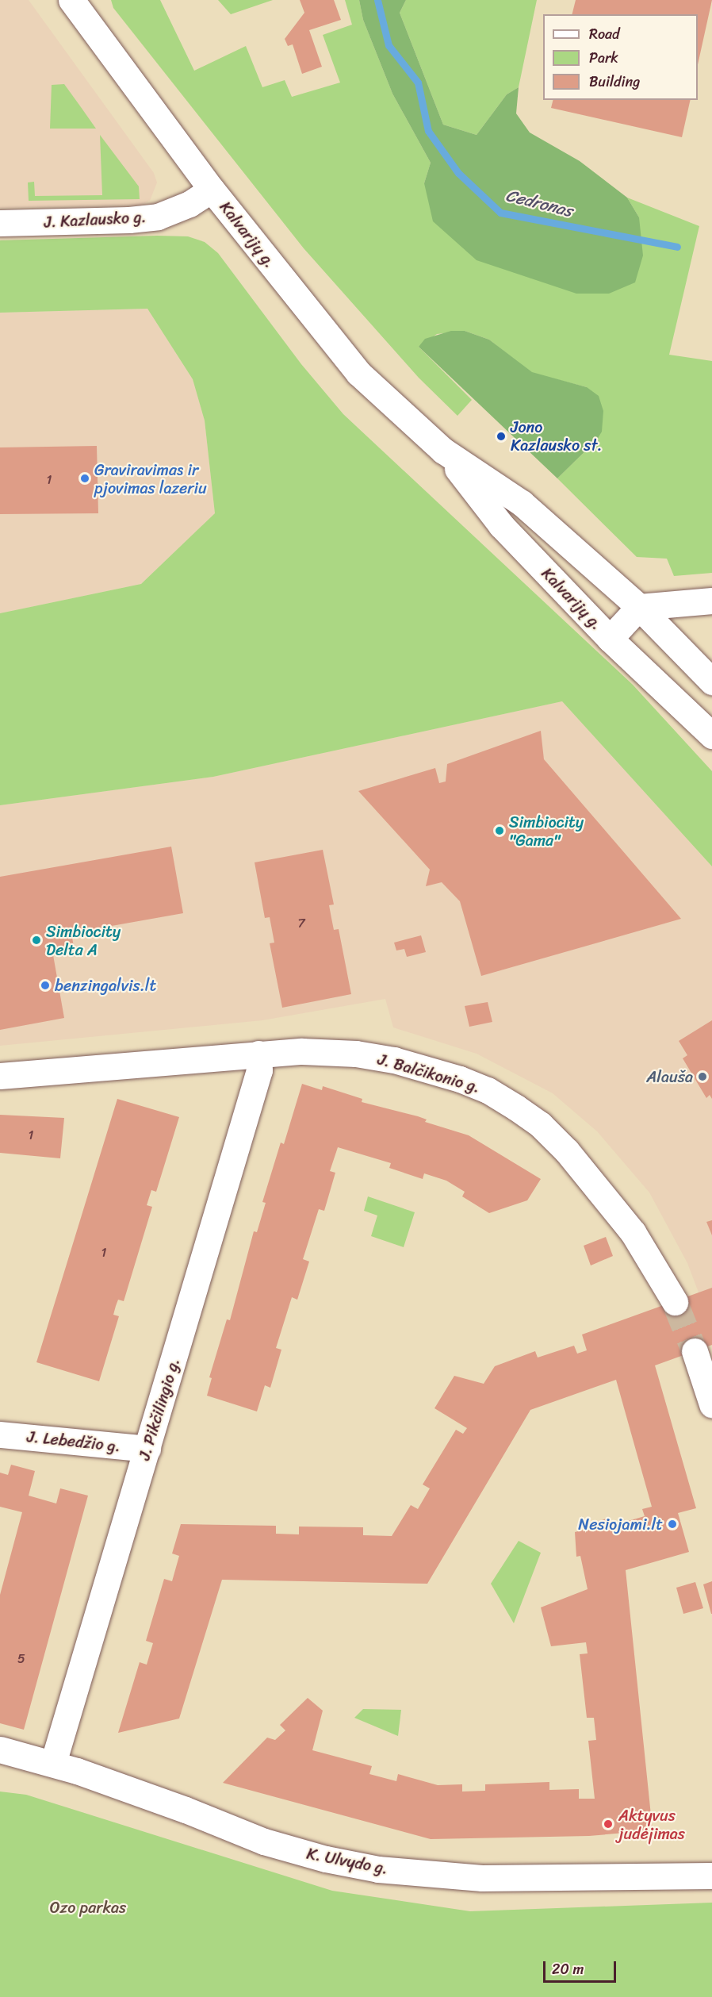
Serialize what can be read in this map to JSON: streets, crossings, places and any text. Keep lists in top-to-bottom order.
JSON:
{
  "streets": {
    "street": [
      "J. Kazlausko g.",
      "Kalvarijų g.",
      "J. Balčikonio g.",
      "J. Pikčilingio g.",
      "J. Lebedžio g.",
      "K. Ulvydo g."
    ]
  },
  "crossings": [
    ["J. Kazlausko g.", "Kalvarijų g."],
    ["J. Balčikonio g.", "J. Pikčilingio g."],
    ["J. Pikčilingio g.", "J. Lebedžio g."],
    ["J. Pikčilingio g.", "K. Ulvydo g."]
  ],
  "water": ["Cedronas"],
  "parks": ["Ozo parkas"],
  "places": [
    "Jono Kazlausko st.",
    "Graviravimas ir pjovimas lazeriu",
    "Simbiocity \"Gama\"",
    "Simbiocity Delta A",
    "benzingalvis.lt",
    "Alauša",
    "Nesiojami.lt",
    "Aktyvus judėjimas"
  ],
  "house_numbers": [
    "1",
    "7",
    "1",
    "1",
    "5"
  ],
  "legend": ["Road", "Park", "Building"],
  "scale_bar": "20 m"
}
